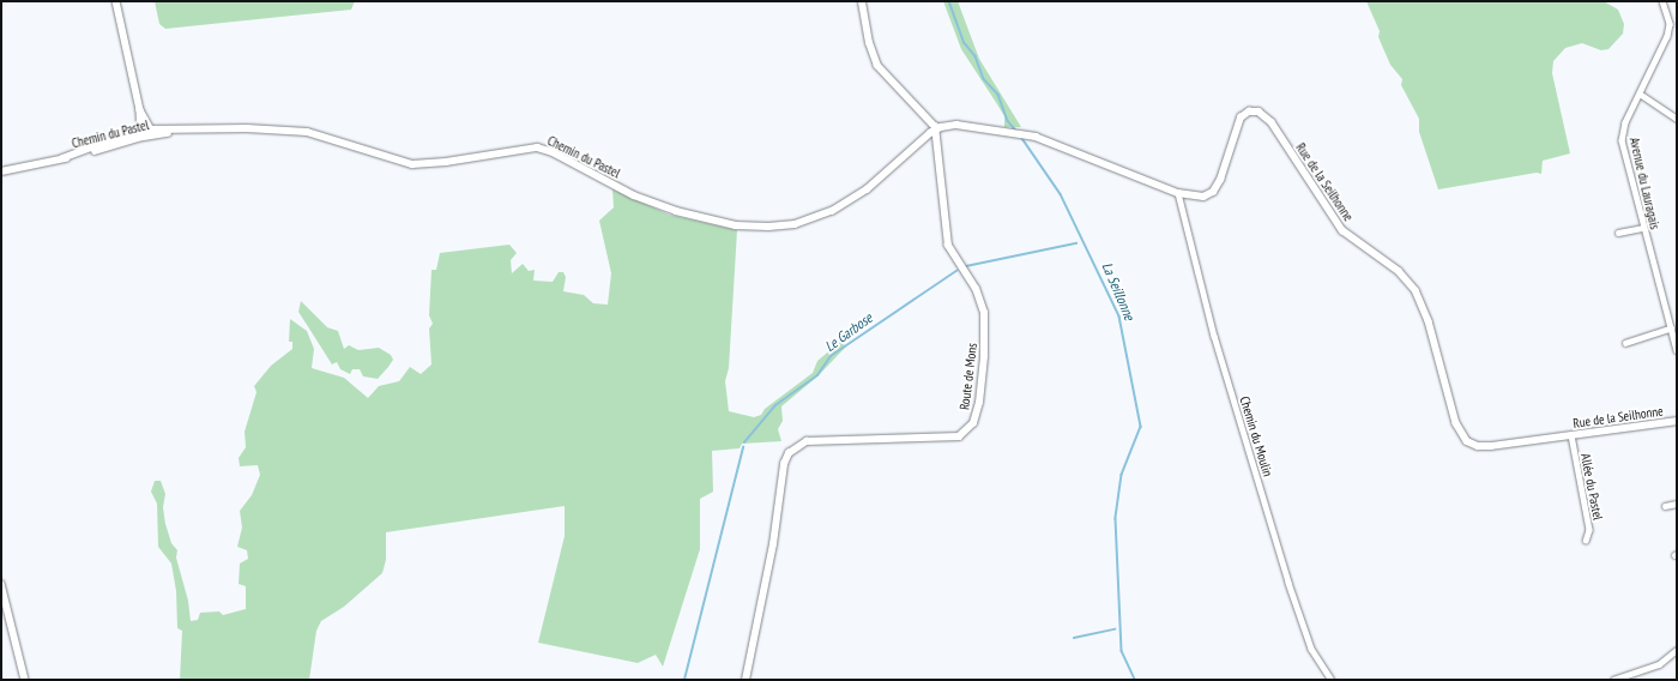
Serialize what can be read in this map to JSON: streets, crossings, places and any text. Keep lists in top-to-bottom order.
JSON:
{
  "streets": {
    "street": [
      "Chemin du Pastel",
      "Rue de la Seilhonne",
      "Avenue du Lauragais",
      "Route de Mons",
      "Chemin du Moulin",
      "Allée du Pastel"
    ]
  },
  "crossings": [
    ["Chemin du Pastel", "Rue de la Seilhonne"],
    ["Chemin du Pastel", "Route de Mons"],
    ["Rue de la Seilhonne", "Route de Mons"],
    ["Rue de la Seilhonne", "Chemin du Moulin"],
    ["Rue de la Seilhonne", "Allée du Pastel"]
  ],
  "water": ["La Seillonne", "Le Garbose"]
}
